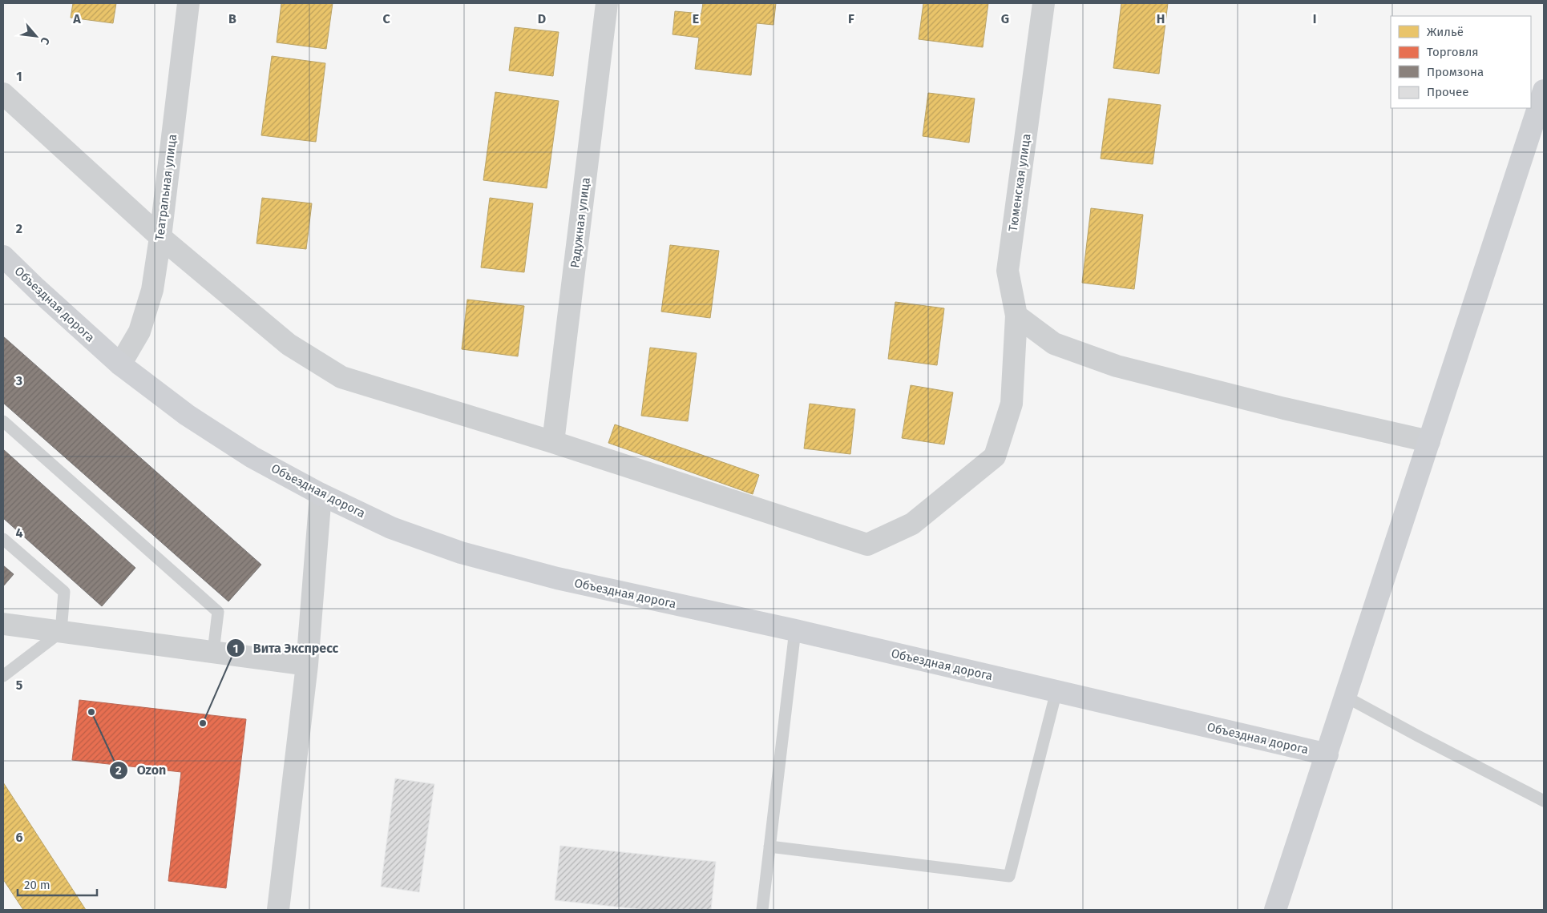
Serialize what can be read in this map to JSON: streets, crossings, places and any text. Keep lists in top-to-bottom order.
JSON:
{
  "streets": {
    "main road": ["Объездная дорога"],
    "street": ["Тюменская улица", "Театральная улица", "Радужная улица"]
  },
  "crossings": [
    ["Тюменская улица", "Театральная улица"],
    ["Тюменская улица", "Радужная улица"],
    ["Театральная улица", "Объездная дорога"]
  ],
  "places": ["Ozon", "Вита Экспресс"],
  "legend": [
    "Жильё",
    "Торговля",
    "Промзона",
    "Прочее"
  ],
  "scale_bar": "20 m",
  "north": "bottom right",
  "grid": {
    "columns": [
      "A",
      "B",
      "C",
      "D",
      "E",
      "F",
      "G",
      "H",
      "I"
    ],
    "rows": [
      "1",
      "2",
      "3",
      "4",
      "5",
      "6"
    ]
  }
}
